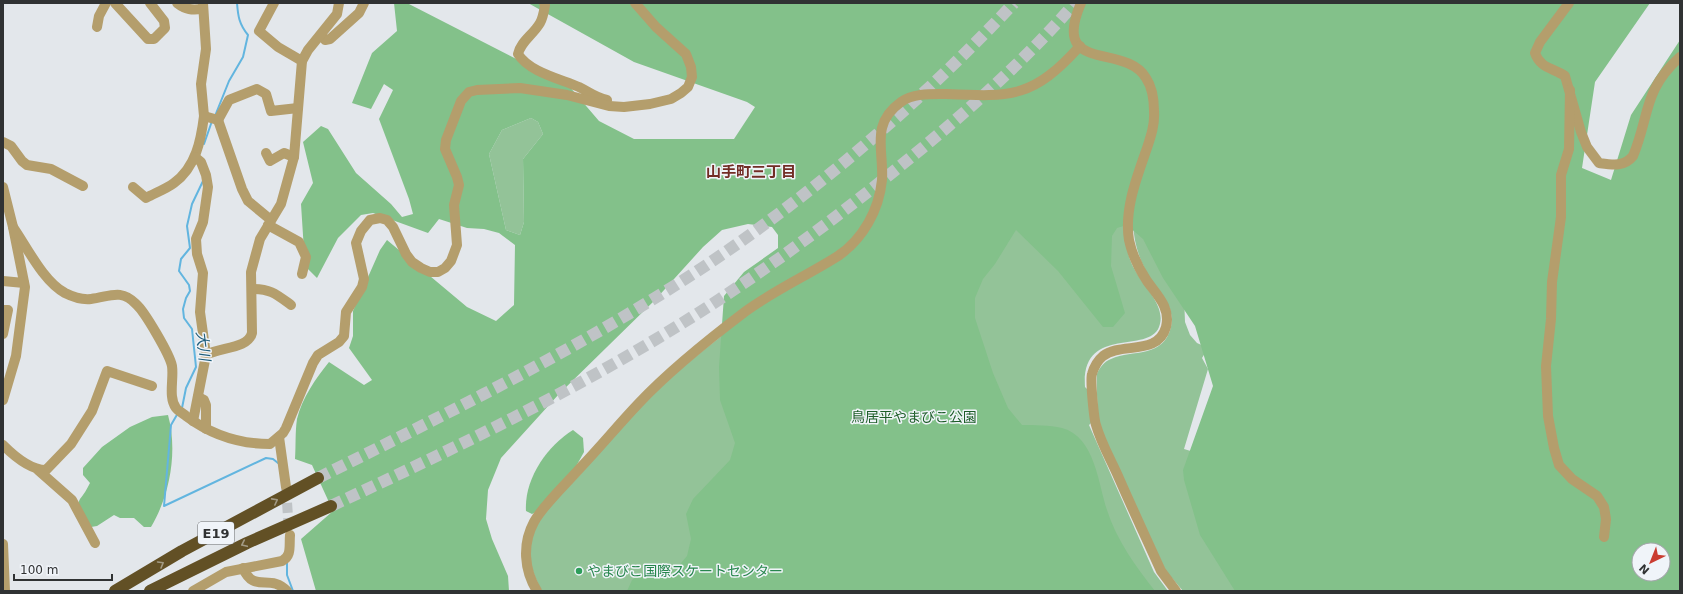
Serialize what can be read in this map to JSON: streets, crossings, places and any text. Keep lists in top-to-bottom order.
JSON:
{
  "streets": {
    "highway": ["E19"]
  },
  "districts": ["山手町三丁目"],
  "water": ["大川"],
  "parks": ["鳥居平やまびこ公園"],
  "places": ["やまびこ国際スケートセンター"],
  "scale_bar": "100 m",
  "north": "bottom left"
}
